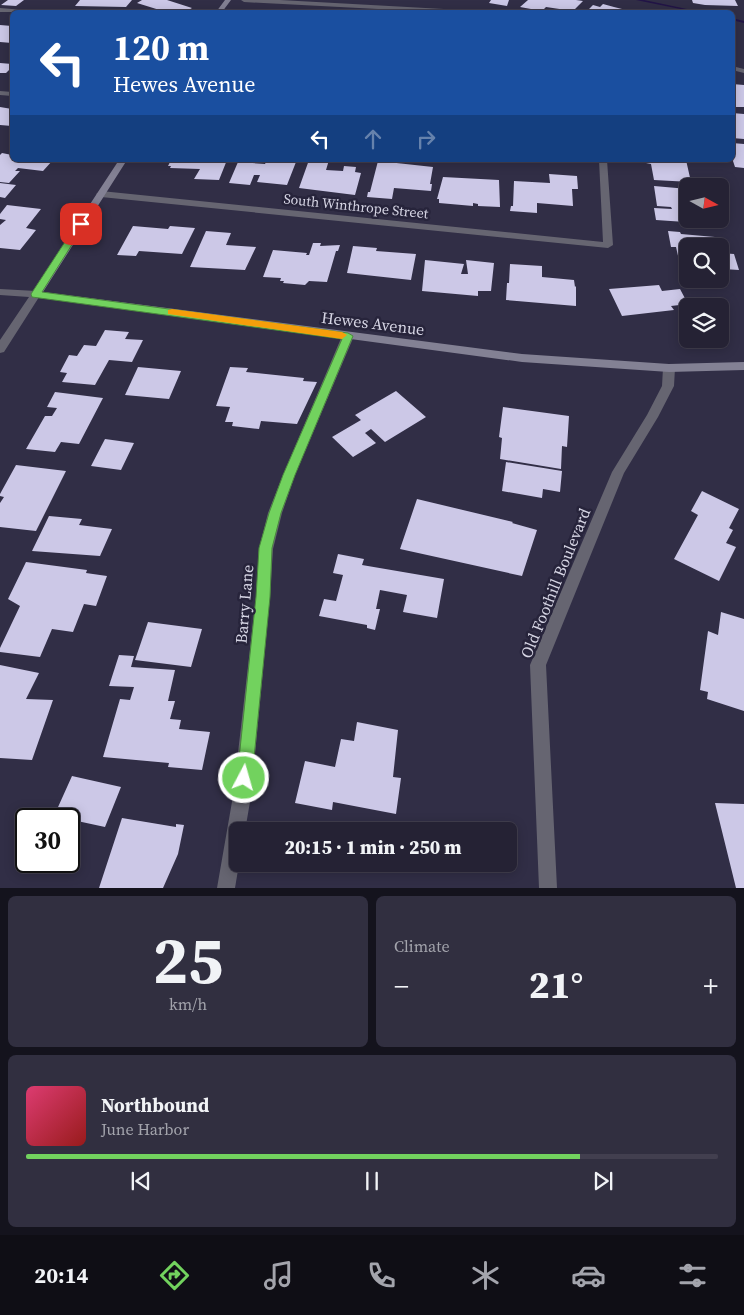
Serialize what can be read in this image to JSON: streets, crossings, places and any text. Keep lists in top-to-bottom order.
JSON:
{
  "streets": {
    "main road": ["Hewes Avenue"],
    "street": ["South Winthrope Street", "Old Foothill Boulevard", "Barry Lane"]
  },
  "crossings": [
    ["Hewes Avenue", "Old Foothill Boulevard"],
    ["Hewes Avenue", "Barry Lane"]
  ],
  "north": "right",
  "page": {
    "turn": ["120 m", "Hewes Avenue"],
    "limit": "30",
    "trip": "20:15 · 1 min · 250 m",
    "tile": [
      ["25", "km/h"],
      "Climate"
    ],
    "heat": ["−", "21°", "+"],
    "song": ["Northbound", "June Harbor"],
    "tabs": "20:14"
  }
}
